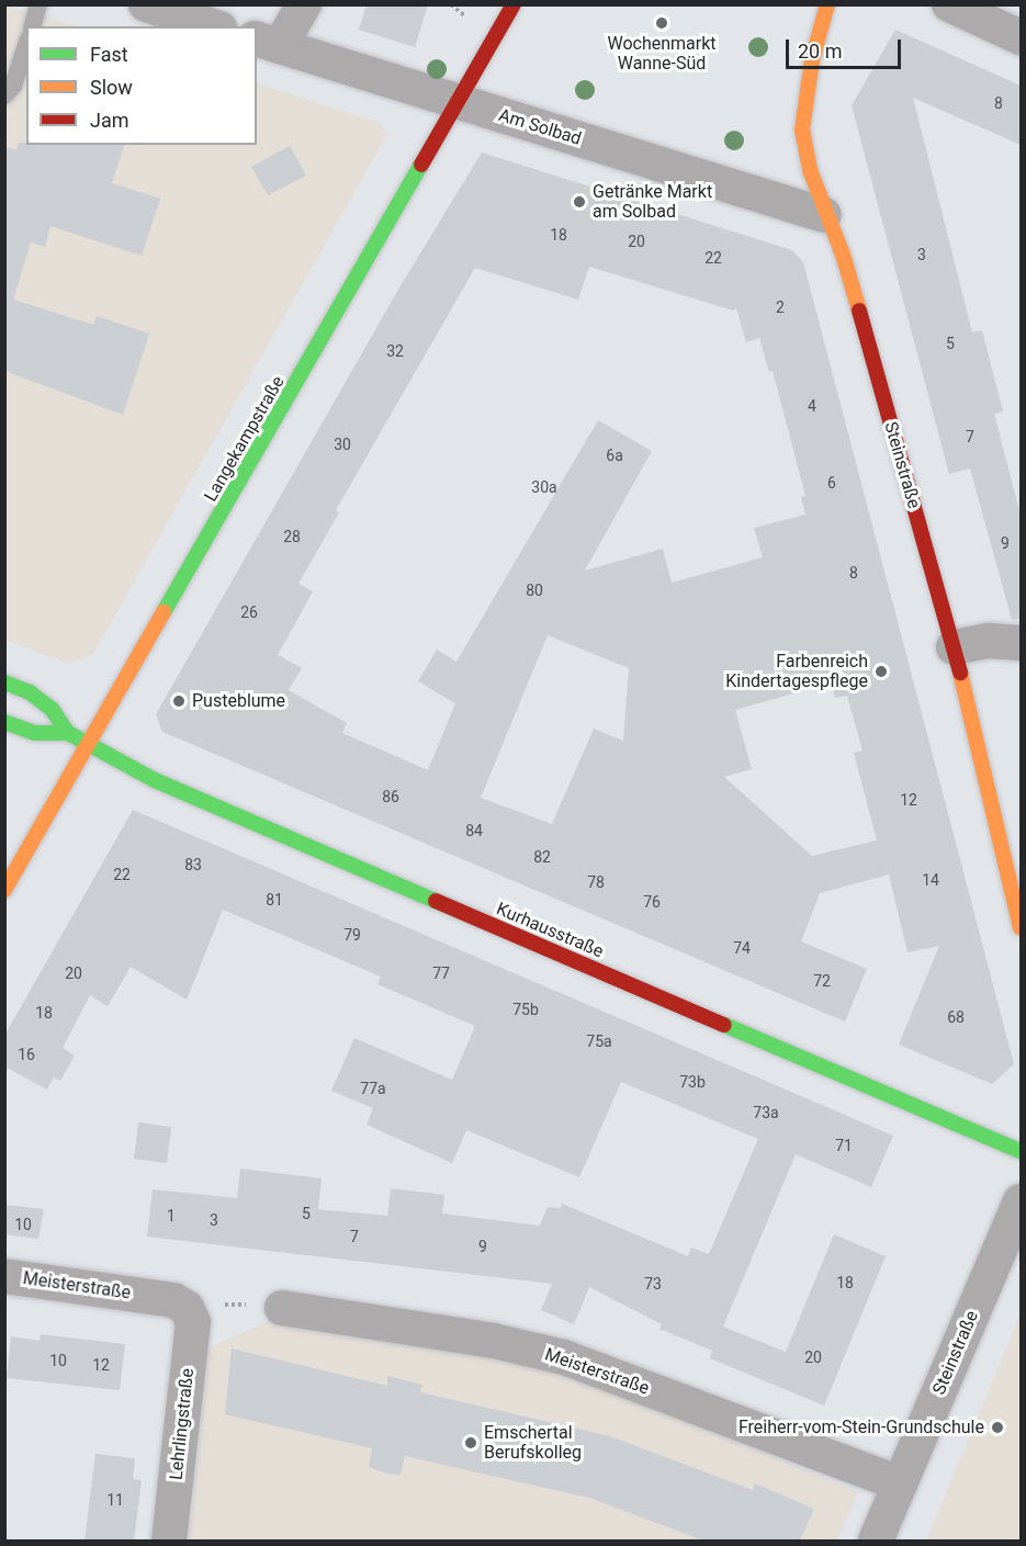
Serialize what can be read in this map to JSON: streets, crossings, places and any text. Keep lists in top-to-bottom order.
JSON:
{
  "streets": {
    "street": [
      "Am Solbad",
      "Langekampstraße",
      "Steinstraße",
      "Kurhausstraße",
      "Meisterstraße",
      "Lehrlingstraße"
    ]
  },
  "crossings": [
    ["Am Solbad", "Langekampstraße"],
    ["Am Solbad", "Steinstraße"],
    ["Langekampstraße", "Kurhausstraße"],
    ["Steinstraße", "Meisterstraße"],
    ["Meisterstraße", "Lehrlingstraße"]
  ],
  "places": [
    "Wochenmarkt Wanne-Süd",
    "Getränke Markt am Solbad",
    "Farbenreich Kindertagespflege",
    "Pusteblume",
    "Freiherr-vom-Stein-Grundschule",
    "Emschertal Berufskolleg"
  ],
  "house_numbers": [
    "8",
    "18",
    "20",
    "3",
    "22",
    "2",
    "5",
    "32",
    "4",
    "7",
    "30",
    "6a",
    "6",
    "30a",
    "28",
    "9",
    "8",
    "80",
    "26",
    "86",
    "12",
    "84",
    "82",
    "83",
    "22",
    "14",
    "78",
    "81",
    "76",
    "79",
    "74",
    "20",
    "77",
    "72",
    "75b",
    "18",
    "68",
    "75a",
    "16",
    "73b",
    "77a",
    "73a",
    "71",
    "5",
    "1",
    "3",
    "10",
    "7",
    "9",
    "18",
    "73",
    "20",
    "10",
    "12",
    "11"
  ],
  "legend": ["Fast", "Slow", "Jam"],
  "scale_bar": "20 m"
}
